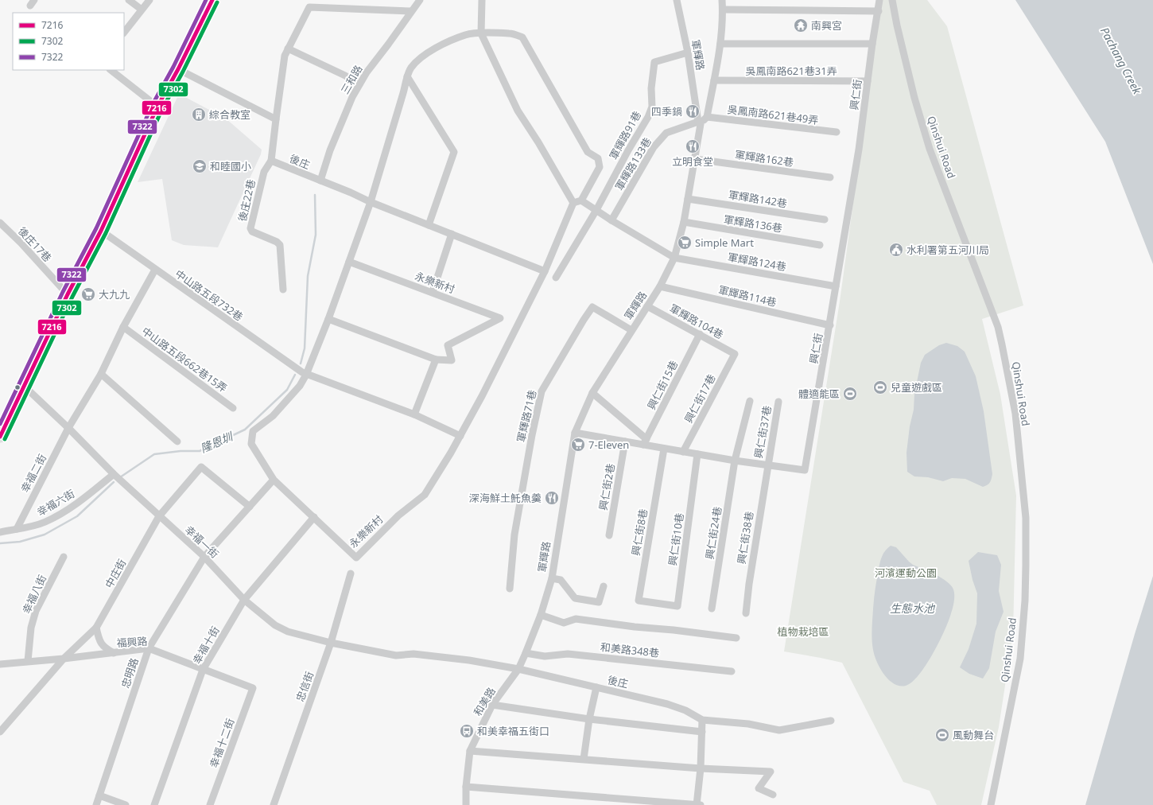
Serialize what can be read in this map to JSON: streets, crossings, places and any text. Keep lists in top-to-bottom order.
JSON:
{
  "streets": {
    "street": [
      "軍輝路",
      "吳鳳南路621巷31弄",
      "三和路",
      "興仁街",
      "吳鳳南路621巷49弄",
      "軍輝路91巷",
      "Qinshui Road",
      "軍輝路162巷",
      "後庄",
      "軍輝路133巷",
      "軍輝路142巷",
      "後庄22巷",
      "軍輝路136巷",
      "後庄17巷",
      "軍輝路124巷",
      "永樂新村",
      "中山路五段732巷",
      "軍輝路114巷",
      "軍輝路104巷",
      "中山路五段662巷15弄",
      "興仁街15巷",
      "興仁街17巷",
      "軍輝路71巷",
      "興仁街37巷",
      "幸福二街",
      "興仁街2巷",
      "幸福六街",
      "興仁街8巷",
      "興仁街24巷",
      "興仁街38巷",
      "興仁街10巷",
      "幸福一街",
      "中庄街",
      "幸福八街",
      "福興路",
      "幸福十街",
      "和美路348巷",
      "忠明路",
      "忠信街",
      "和美路",
      "幸福十二街"
    ]
  },
  "crossings": [
    ["軍輝路", "興仁街"],
    ["軍輝路", "軍輝路91巷"],
    ["軍輝路", "軍輝路162巷"],
    ["軍輝路", "軍輝路133巷"],
    ["軍輝路", "軍輝路142巷"],
    ["軍輝路", "軍輝路136巷"],
    ["軍輝路", "軍輝路124巷"],
    ["軍輝路", "軍輝路114巷"],
    ["軍輝路", "軍輝路104巷"],
    ["軍輝路", "軍輝路71巷"],
    ["軍輝路", "和美路"],
    ["吳鳳南路621巷31弄", "興仁街"],
    ["三和路", "後庄"],
    ["三和路", "後庄22巷"],
    ["興仁街", "軍輝路124巷"],
    ["興仁街", "軍輝路114巷"],
    ["興仁街", "興仁街15巷"],
    ["興仁街", "興仁街17巷"],
    ["興仁街", "興仁街37巷"],
    ["興仁街", "興仁街2巷"],
    ["興仁街", "興仁街8巷"],
    ["興仁街", "興仁街24巷"],
    ["興仁街", "興仁街38巷"],
    ["興仁街", "興仁街10巷"],
    ["後庄", "後庄22巷"],
    ["後庄", "幸福一街"],
    ["後庄", "和美路"],
    ["永樂新村", "中山路五段732巷"],
    ["永樂新村", "幸福十街"],
    ["軍輝路104巷", "興仁街15巷"],
    ["軍輝路104巷", "興仁街17巷"],
    ["興仁街37巷", "興仁街38巷"],
    ["幸福二街", "幸福六街"],
    ["幸福二街", "幸福一街"],
    ["幸福六街", "幸福一街"],
    ["興仁街8巷", "興仁街10巷"],
    ["幸福一街", "中庄街"],
    ["幸福一街", "幸福十街"],
    ["幸福一街", "忠明路"],
    ["幸福一街", "忠信街"],
    ["中庄街", "福興路"],
    ["幸福八街", "福興路"],
    ["福興路", "幸福十街"],
    ["福興路", "忠明路"],
    ["福興路", "幸福十二街"],
    ["和美路348巷", "和美路"]
  ],
  "water": ["Pachang Creek", "隆恩圳", "生態水池"],
  "parks": ["河濱運動公園", "植物栽培區"],
  "places": {
    "temple": ["南興宮"],
    "restaurant": ["四季鍋", "立明食堂", "深海鮮土魠魚羹"],
    "building": ["綜合教室"],
    "school or university": ["和睦國小"],
    "supermarket": ["Simple Mart", "大九九", "7-Eleven"],
    "public building": ["水利署第五河川局"],
    "sports": ["兒童遊戲區", "體適能區", "風動舞台"],
    "bus stop": ["和美幸福五街口"]
  },
  "lines": ["transit line 7216", "transit line 7322", "transit line 7302"],
  "legend": ["7216", "7302", "7322"]
}
